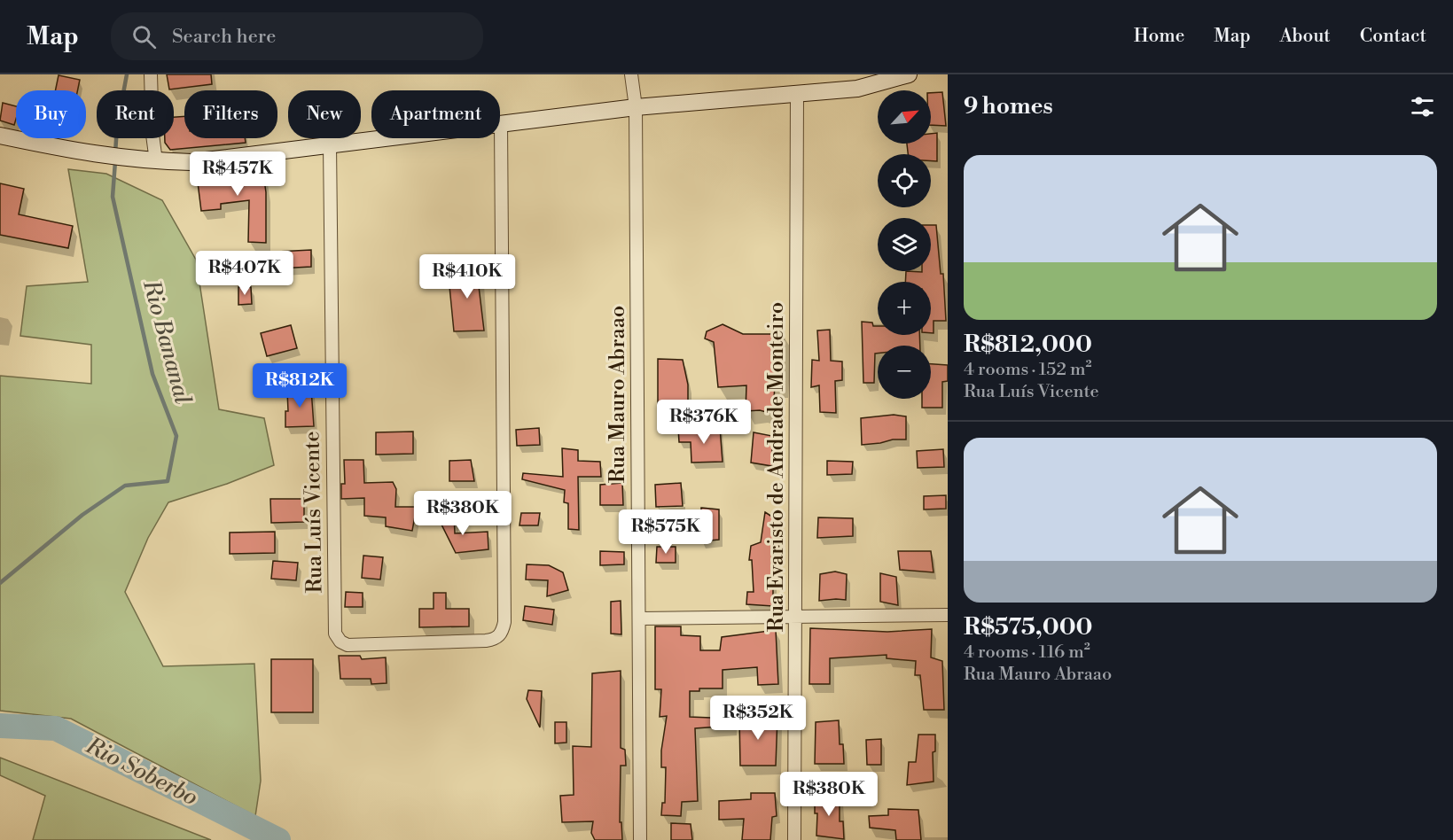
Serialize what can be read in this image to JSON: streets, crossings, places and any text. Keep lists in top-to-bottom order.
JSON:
{
  "streets": {
    "street": ["Rua Mauro Abraao", "Rua Evaristo de Andrade Monteiro", "Rua Luís Vicente"]
  },
  "water": ["Rio Bananal", "Rio Soberbo"],
  "north": "top right",
  "page": {
    "header": "Map",
    "search": "Search here",
    "nav": [
      "Home",
      "Map",
      "About",
      "Contact"
    ],
    "heading": "9 homes",
    "map_buttons": ["+", "−"],
    "chip": [
      "Buy",
      "Rent",
      "Filters",
      "New",
      "Apartment"
    ],
    "list": [
      {
        "name": "R$812,000",
        "note": "4 rooms · 152 m² · Rua Luís Vicente"
      },
      {
        "name": "R$575,000",
        "note": "4 rooms · 116 m² · Rua Mauro Abraao"
      }
    ],
    "price": [
      "R$457K",
      "R$407K",
      "R$410K",
      "R$812K",
      "R$376K",
      "R$380K",
      "R$575K",
      "R$352K",
      "R$380K"
    ]
  }
}
